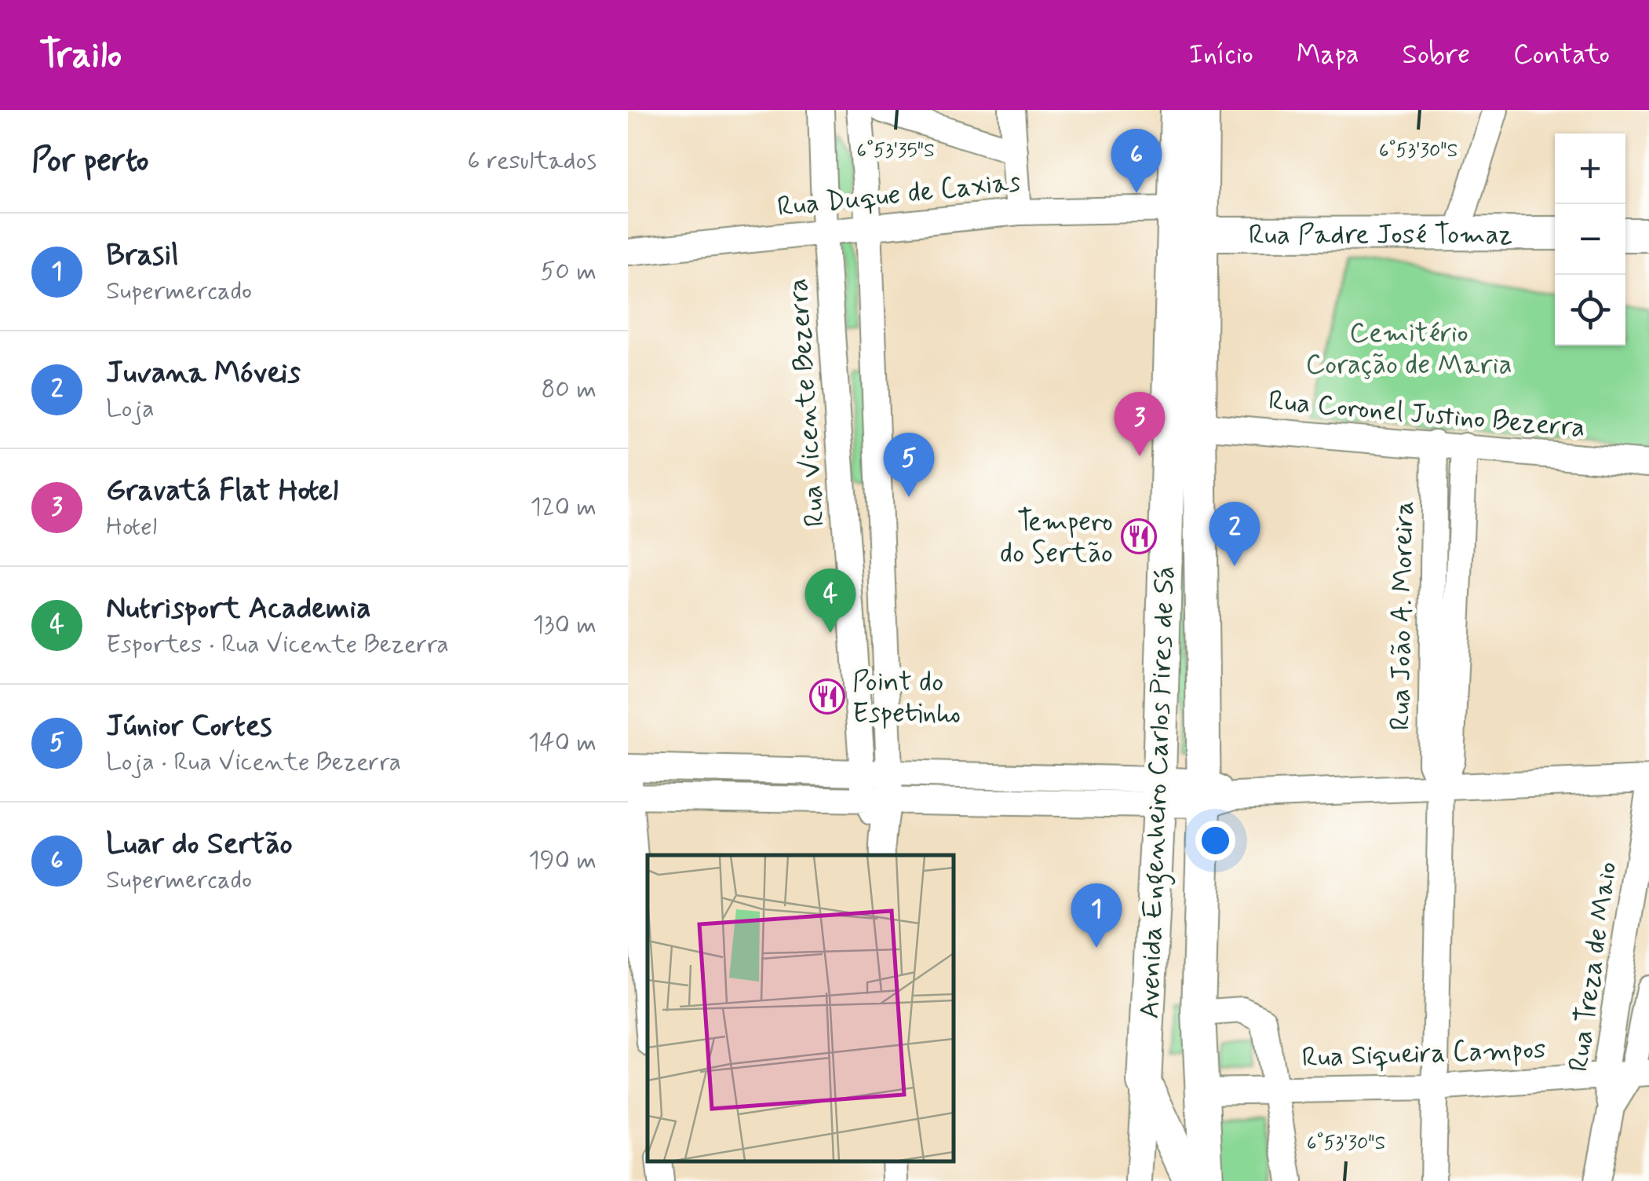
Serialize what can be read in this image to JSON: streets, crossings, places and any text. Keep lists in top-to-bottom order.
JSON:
{
  "streets": {
    "main road": ["Rua Padre José Tomaz", "Avenida Engenheiro Carlos Pires de Sá"],
    "street": [
      "Rua Duque de Caxias",
      "Rua Vicente Bezerra",
      "Rua Coronel Justino Bezerra",
      "Rua João A. Moreira",
      "Rua Treza de Maio",
      "Rua Siqueira Campos"
    ]
  },
  "crossings": [
    ["Rua Duque de Caxias", "Rua Vicente Bezerra"],
    ["Rua Duque de Caxias", "Avenida Engenheiro Carlos Pires de Sá"],
    ["Rua Padre José Tomaz", "Avenida Engenheiro Carlos Pires de Sá"],
    ["Rua Coronel Justino Bezerra", "Rua João A. Moreira"],
    ["Rua Coronel Justino Bezerra", "Avenida Engenheiro Carlos Pires de Sá"],
    ["Rua João A. Moreira", "Rua Siqueira Campos"],
    ["Avenida Engenheiro Carlos Pires de Sá", "Rua Siqueira Campos"],
    ["Rua Treza de Maio", "Rua Siqueira Campos"]
  ],
  "parks": ["Cemitério Coração de Maria"],
  "places": {
    "restaurant": ["Tempero do Sertão", "Point do Espetinho"]
  },
  "page": {
    "header": "Trailo",
    "nav": [
      "Início",
      "Mapa",
      "Sobre",
      "Contato"
    ],
    "heading": ["Por perto", "6 resultados"],
    "pins": [
      "6",
      "3",
      "5",
      "2",
      "4",
      "1"
    ],
    "map_buttons": ["+", "−"],
    "list": [
      {
        "mark": "1",
        "name": "Brasil",
        "note": "Supermercado",
        "value": "50 m"
      },
      {
        "mark": "2",
        "name": "Juvana Móveis",
        "note": "Loja",
        "value": "80 m"
      },
      {
        "mark": "3",
        "name": "Gravatá Flat Hotel",
        "note": "Hotel",
        "value": "120 m"
      },
      {
        "mark": "4",
        "name": "Nutrisport Academia",
        "note": "Esportes · Rua Vicente Bezerra",
        "value": "130 m"
      },
      {
        "mark": "5",
        "name": "Júnior Cortes",
        "note": "Loja · Rua Vicente Bezerra",
        "value": "140 m"
      },
      {
        "mark": "6",
        "name": "Luar do Sertão",
        "note": "Supermercado",
        "value": "190 m"
      }
    ]
  },
  "coordinates": ["6°53'35\"S", "6°53'30\"S"]
}
